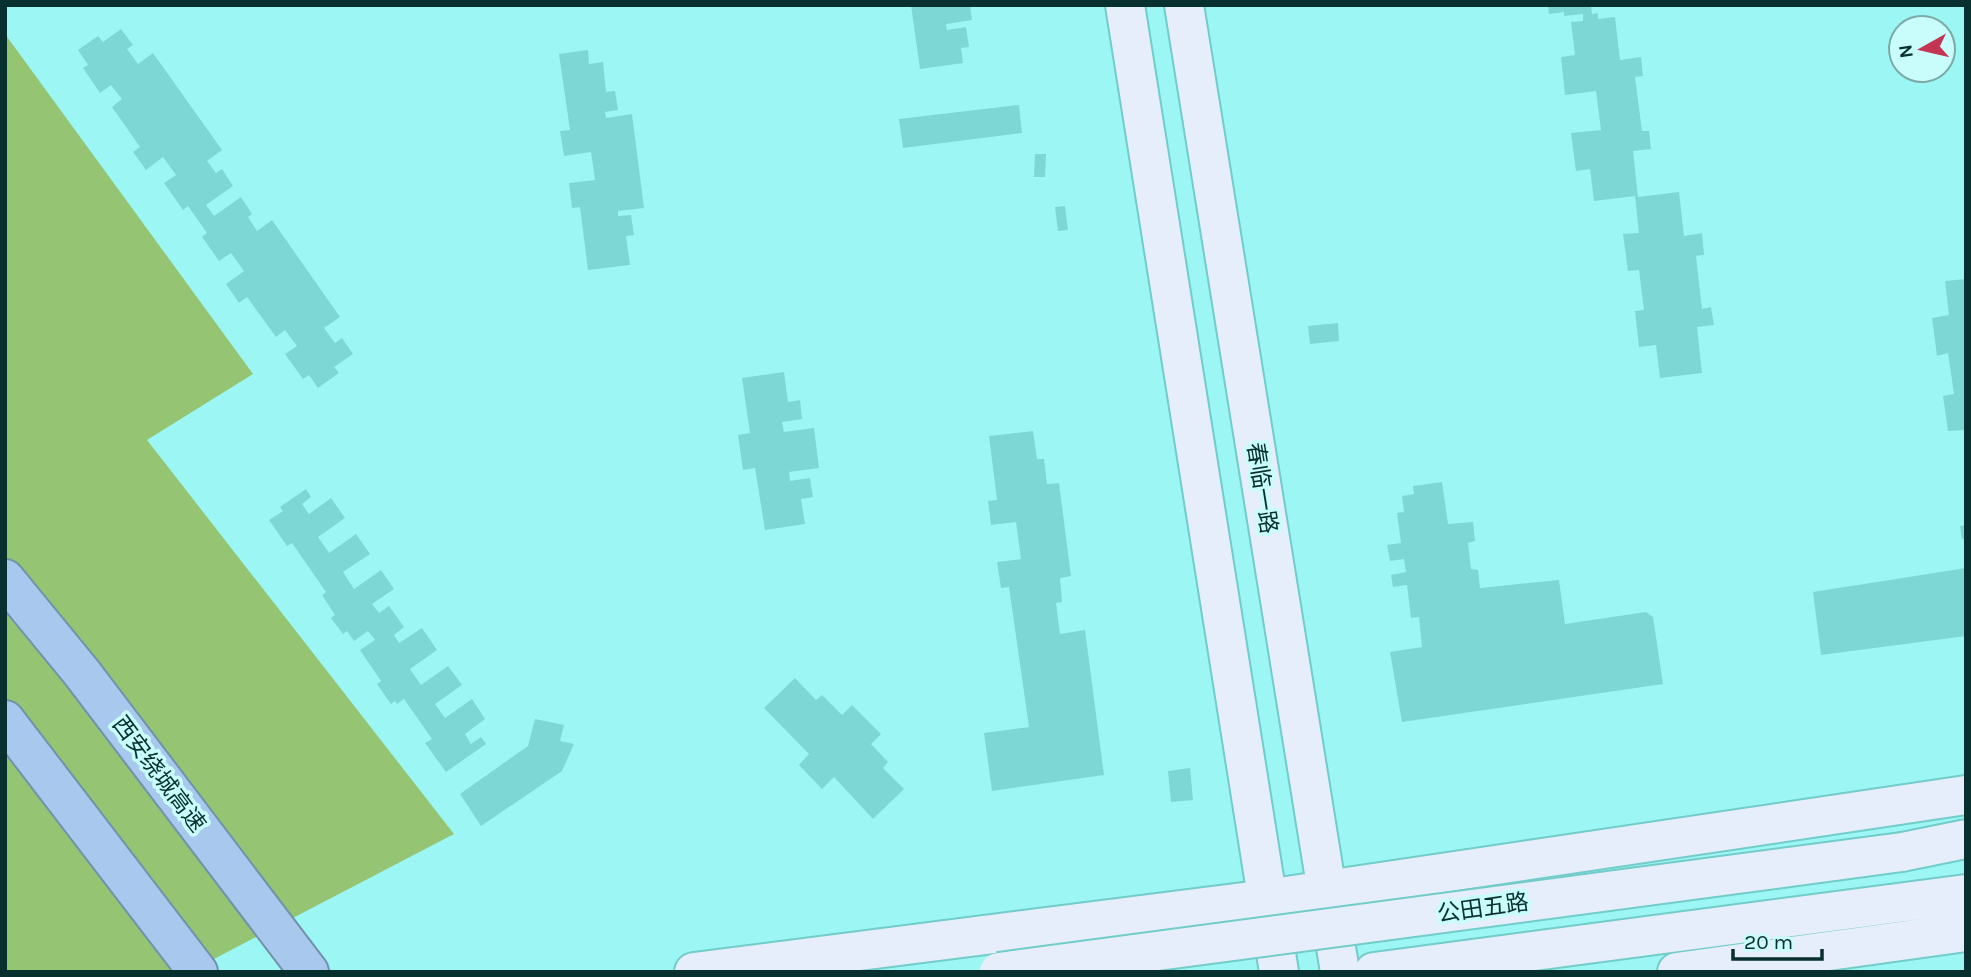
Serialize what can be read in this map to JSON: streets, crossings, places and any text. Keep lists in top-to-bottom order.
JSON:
{
  "streets": {
    "highway": ["西安绕城高速"],
    "main road": ["春临一路", "公田五路"]
  },
  "scale_bar": "20 m",
  "north": "left"
}
